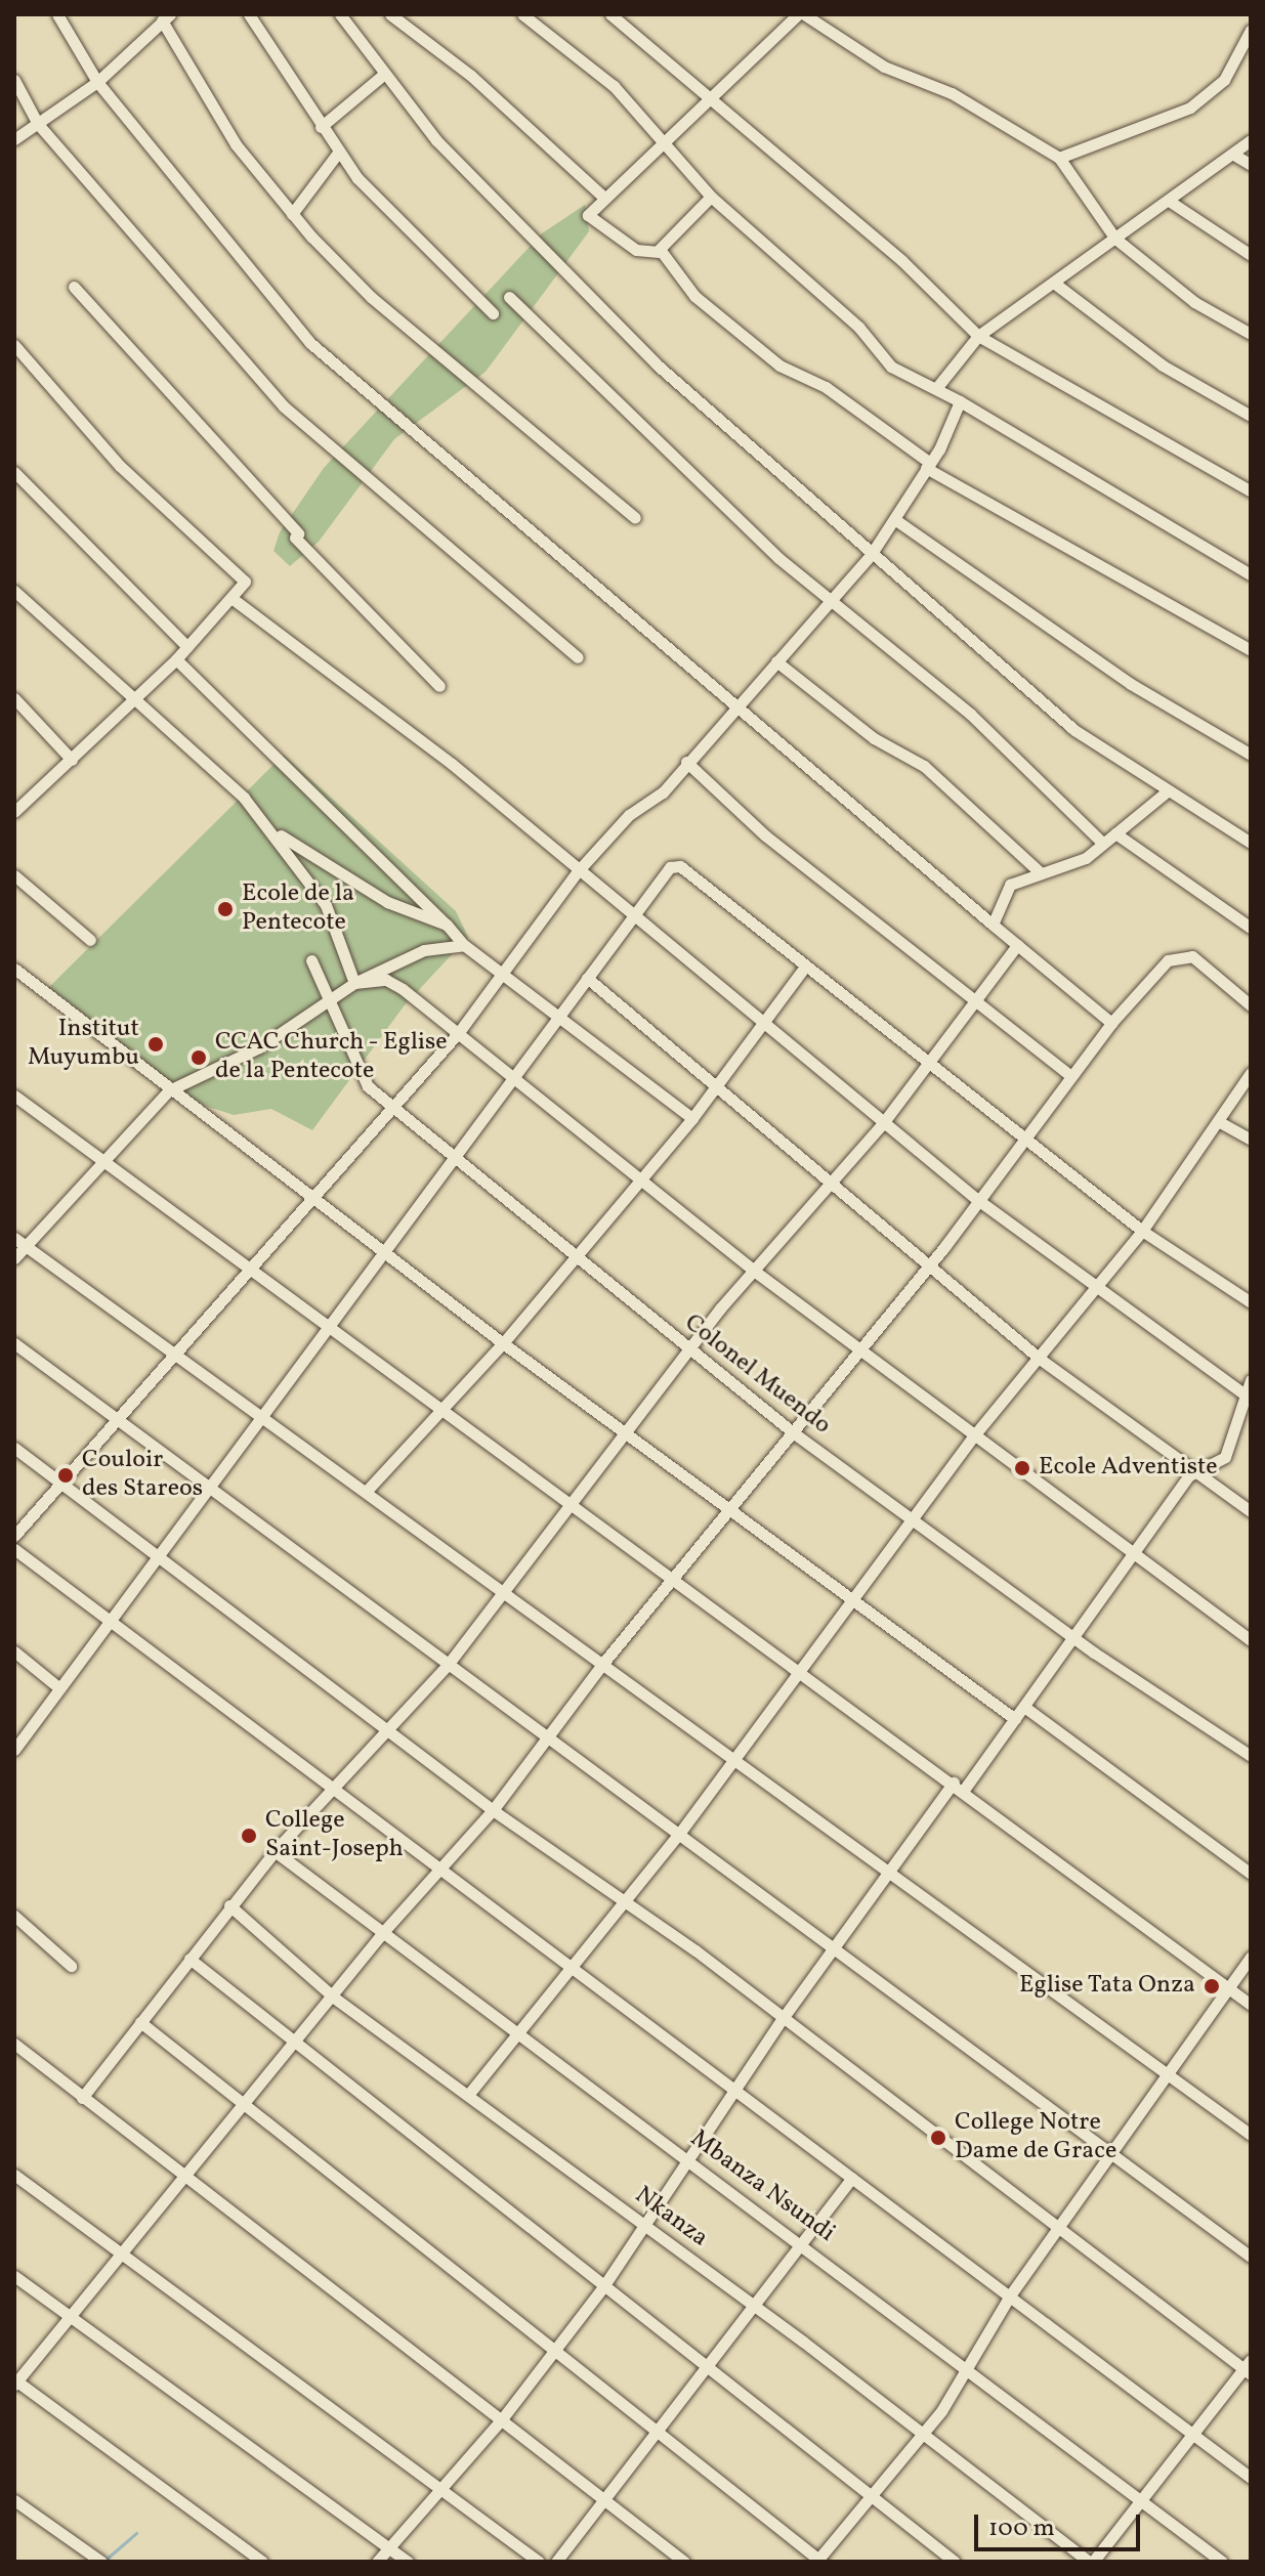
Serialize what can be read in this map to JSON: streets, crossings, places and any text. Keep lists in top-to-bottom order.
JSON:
{
  "streets": {
    "street": ["Colonel Muendo", "Mbanza Nsundi", "Nkanza"]
  },
  "places": [
    "Ecole de la Pentecote",
    "Institut Muyumbu",
    "CCAC Church - Eglise de la Pentecote",
    "Ecole Adventiste",
    "Couloir des Stareos",
    "College Saint-Joseph",
    "Eglise Tata Onza",
    "College Notre Dame de Grace"
  ],
  "scale_bar": "100 m"
}
